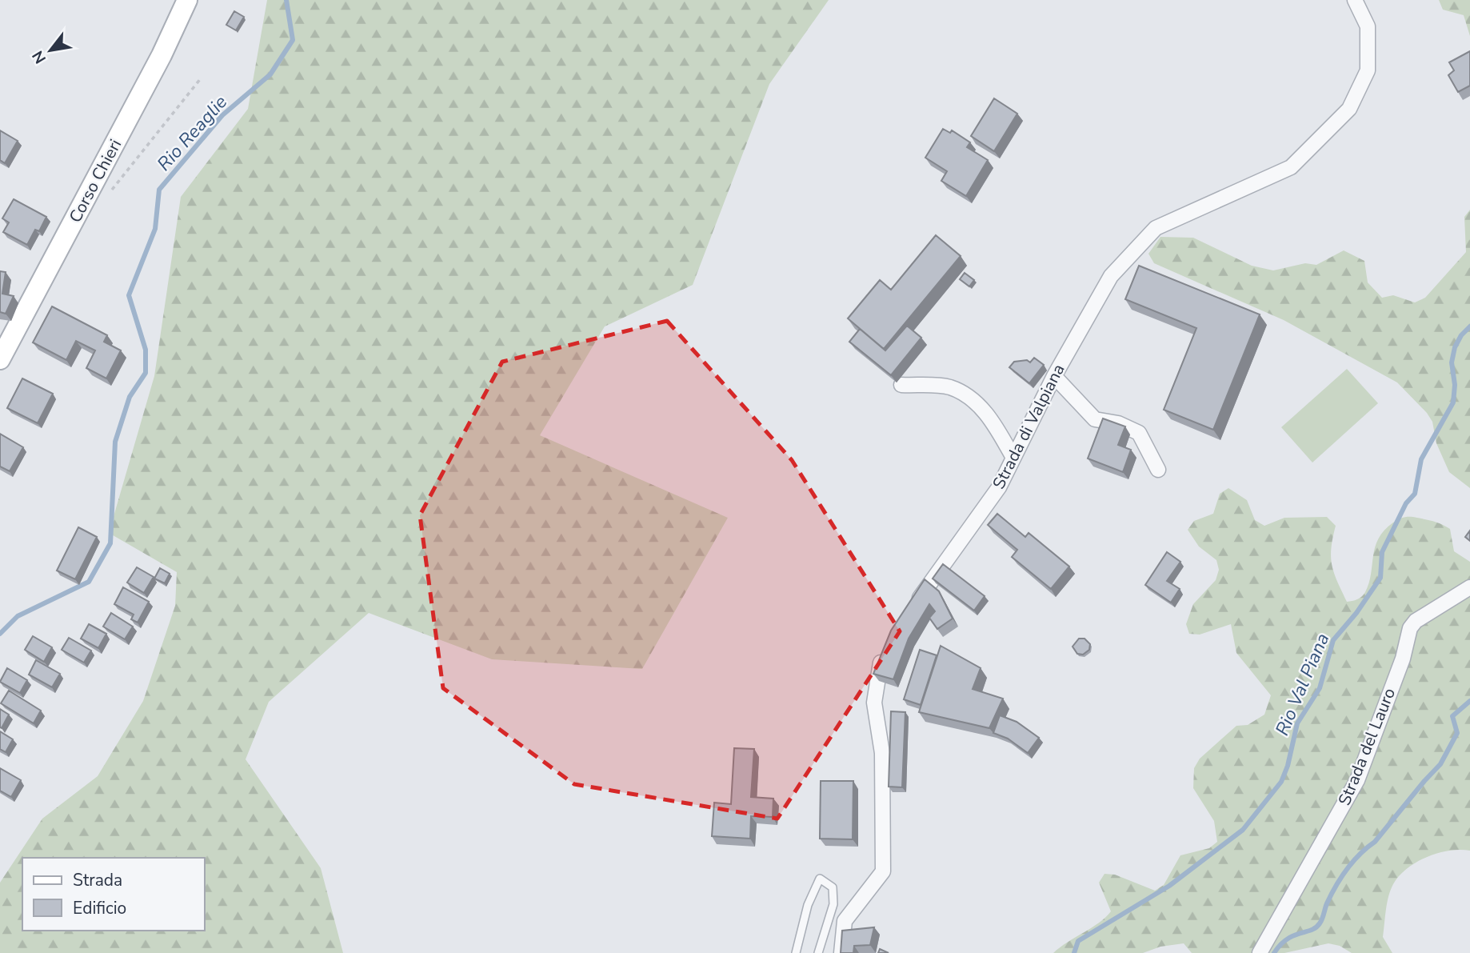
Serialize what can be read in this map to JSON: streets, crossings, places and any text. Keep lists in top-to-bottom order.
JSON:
{
  "streets": {
    "main road": ["Corso Chieri"],
    "street": ["Strada di Valpiana", "Strada del Lauro"]
  },
  "water": ["Rio Reaglie", "Rio Val Piana"],
  "legend": ["Strada", "Edificio"],
  "north": "bottom left"
}
